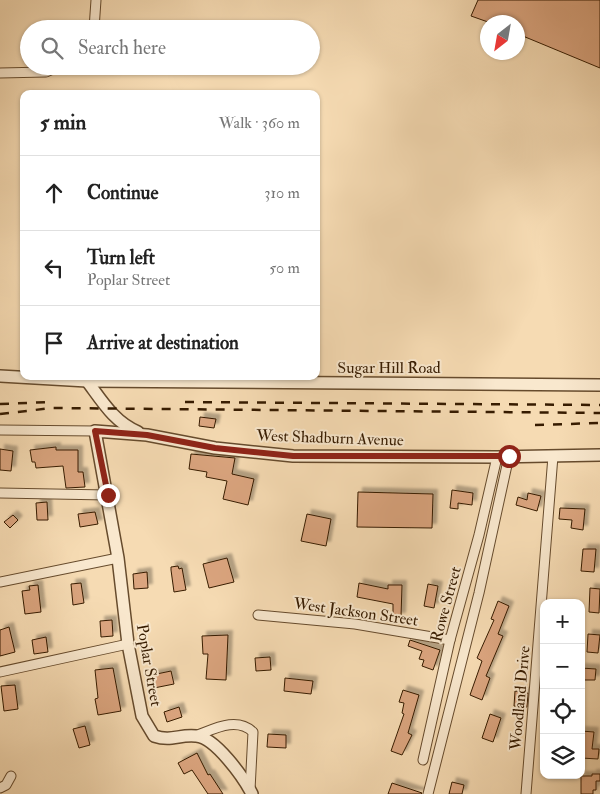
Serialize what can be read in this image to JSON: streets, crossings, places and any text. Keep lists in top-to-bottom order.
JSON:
{
  "streets": {
    "street": [
      "Sugar Hill Road",
      "West Shadburn Avenue",
      "Rowe Street",
      "West Jackson Street",
      "Poplar Street",
      "Woodland Drive"
    ]
  },
  "crossings": [
    ["West Shadburn Avenue", "Rowe Street"],
    ["West Shadburn Avenue", "Poplar Street"],
    ["West Shadburn Avenue", "Woodland Drive"],
    ["Rowe Street", "West Jackson Street"]
  ],
  "north": "bottom left",
  "page": {
    "search": "Search here",
    "heading": ["5 min", "Walk · 360 m"],
    "list": [
      ["Continue", "310 m"],
      ["Turn left", "Poplar Street", "50 m"],
      "Arrive at destination"
    ],
    "map_buttons": ["+", "−"]
  }
}
